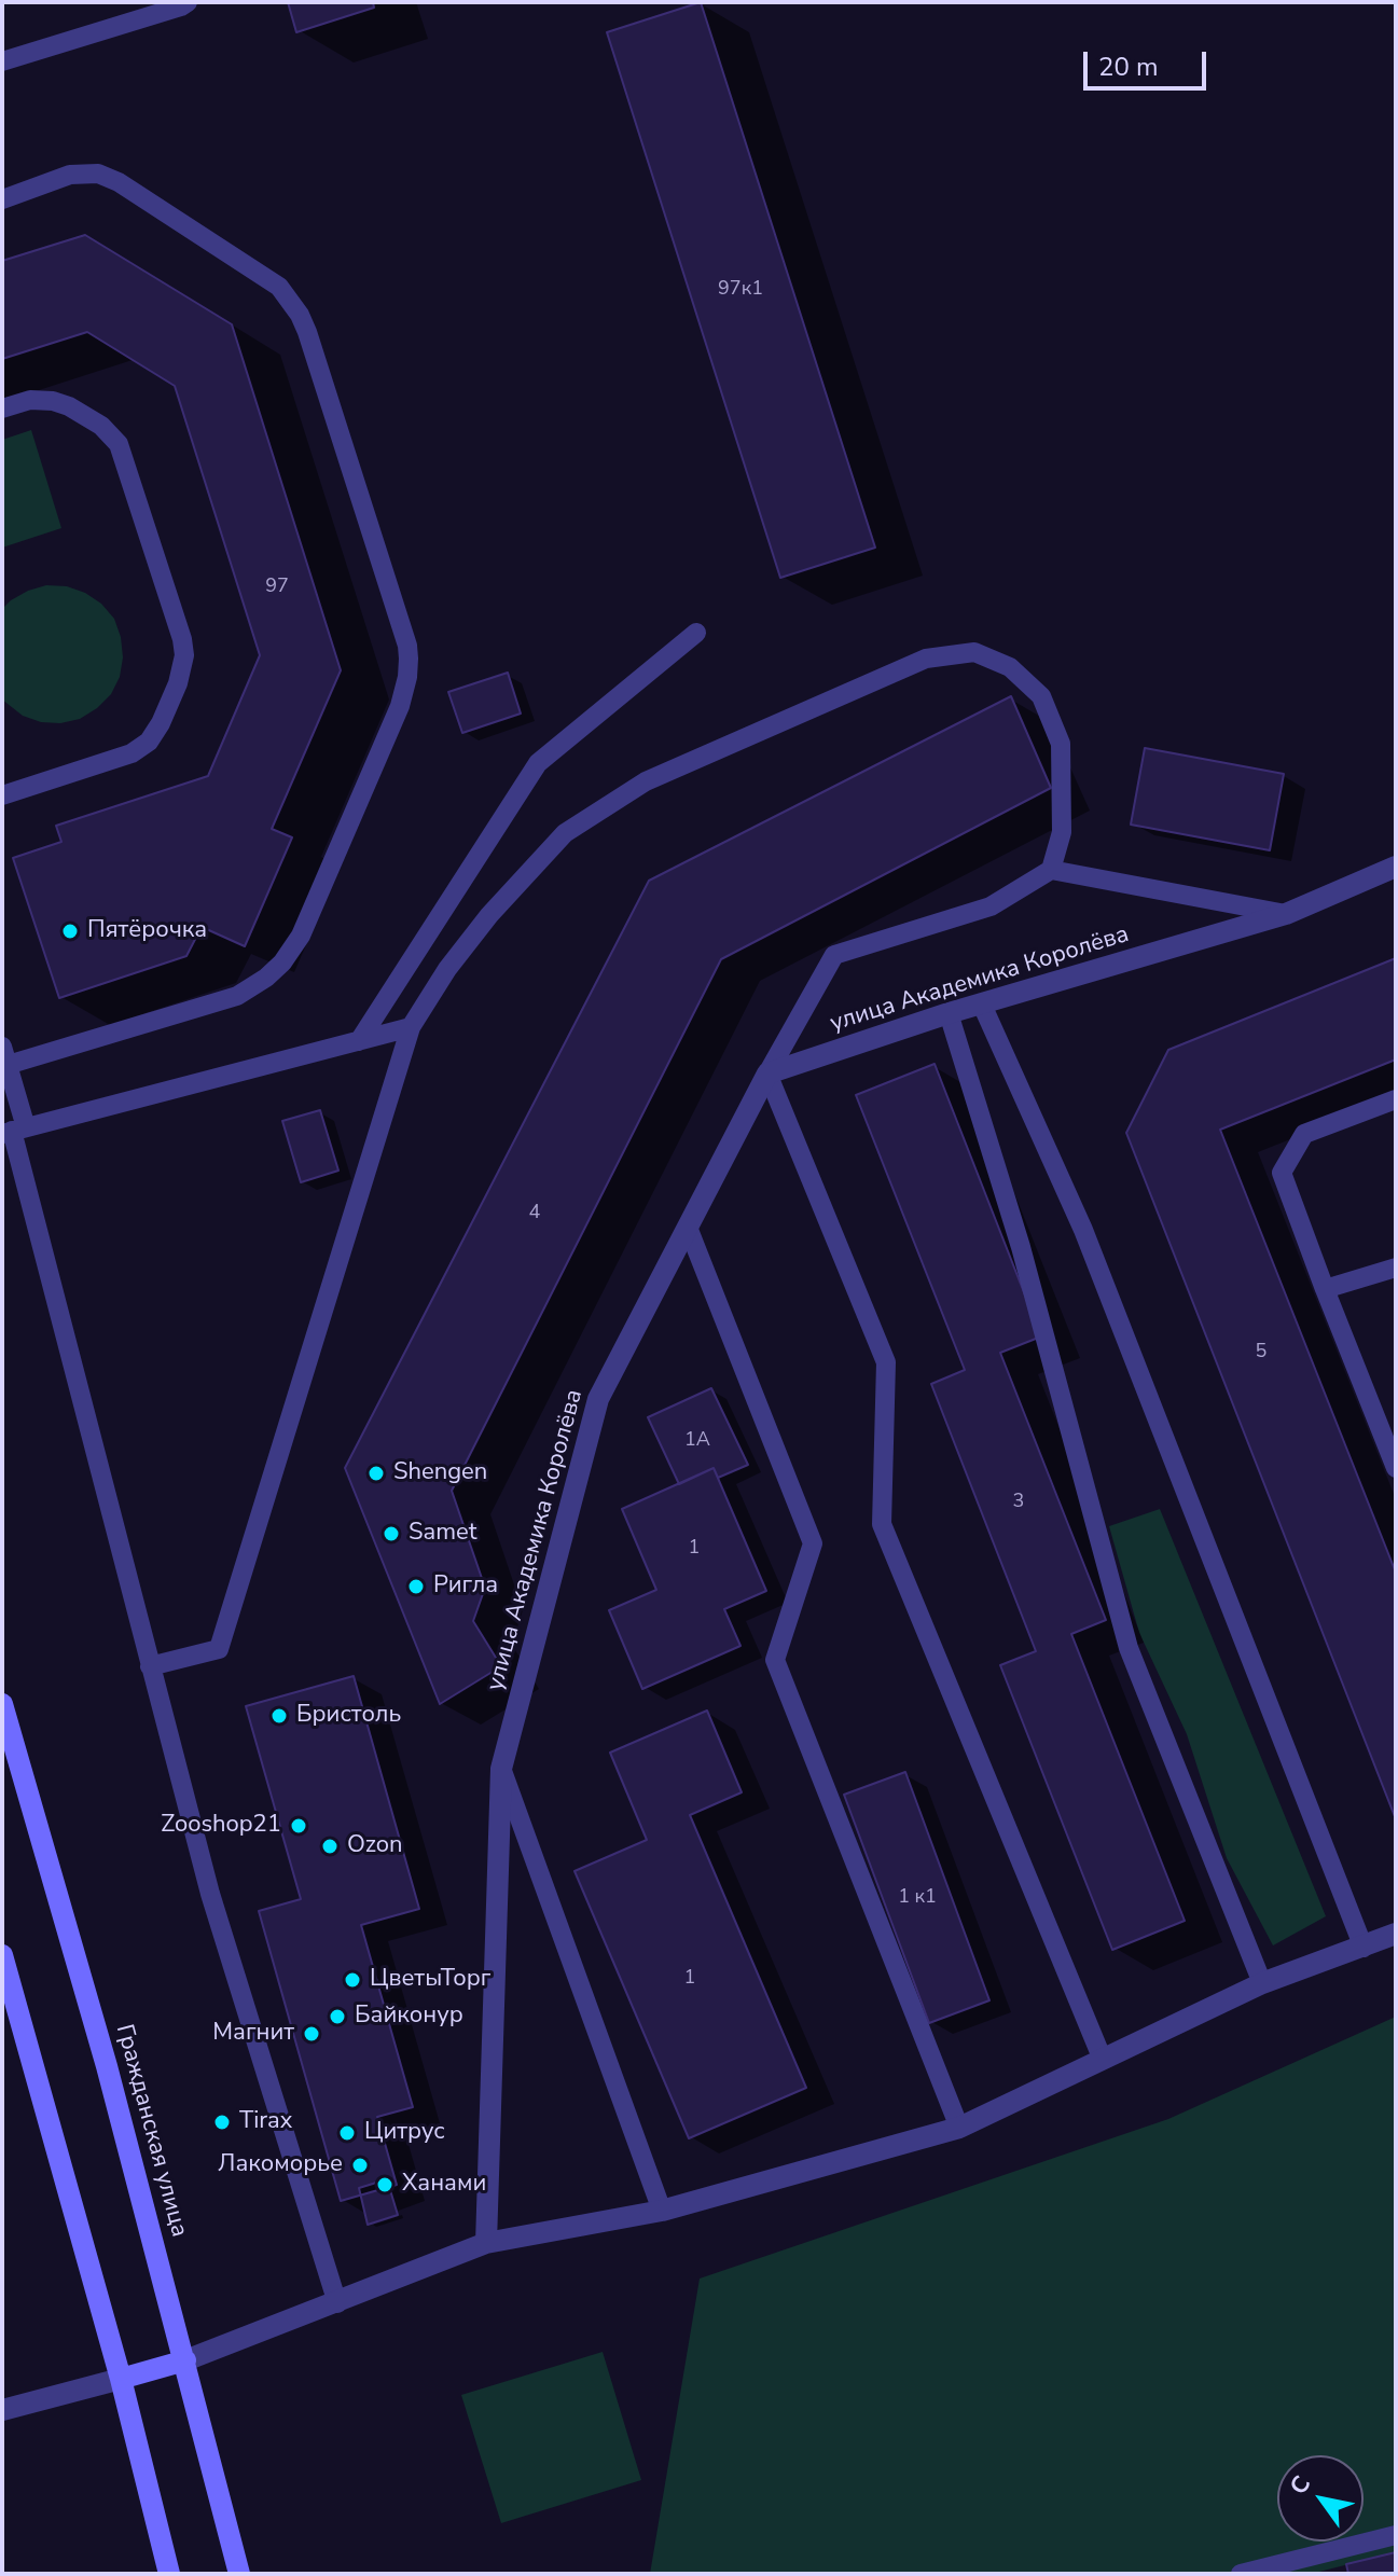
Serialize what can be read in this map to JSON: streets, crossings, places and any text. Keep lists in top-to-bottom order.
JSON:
{
  "streets": {
    "main road": ["Гражданская улица"],
    "street": ["улица Академика Королёва"]
  },
  "places": [
    "Пятёрочка",
    "Shengen",
    "Samet",
    "Ригла",
    "Бристоль",
    "Zooshop21",
    "Ozon",
    "ЦветыТорг",
    "Байконур",
    "Магнит",
    "Tirax",
    "Цитрус",
    "Лакоморье",
    "Ханами"
  ],
  "house_numbers": [
    "97к1",
    "97",
    "4",
    "5",
    "1А",
    "3",
    "1",
    "1 к1",
    "1"
  ],
  "scale_bar": "20 m",
  "north": "top left"
}
